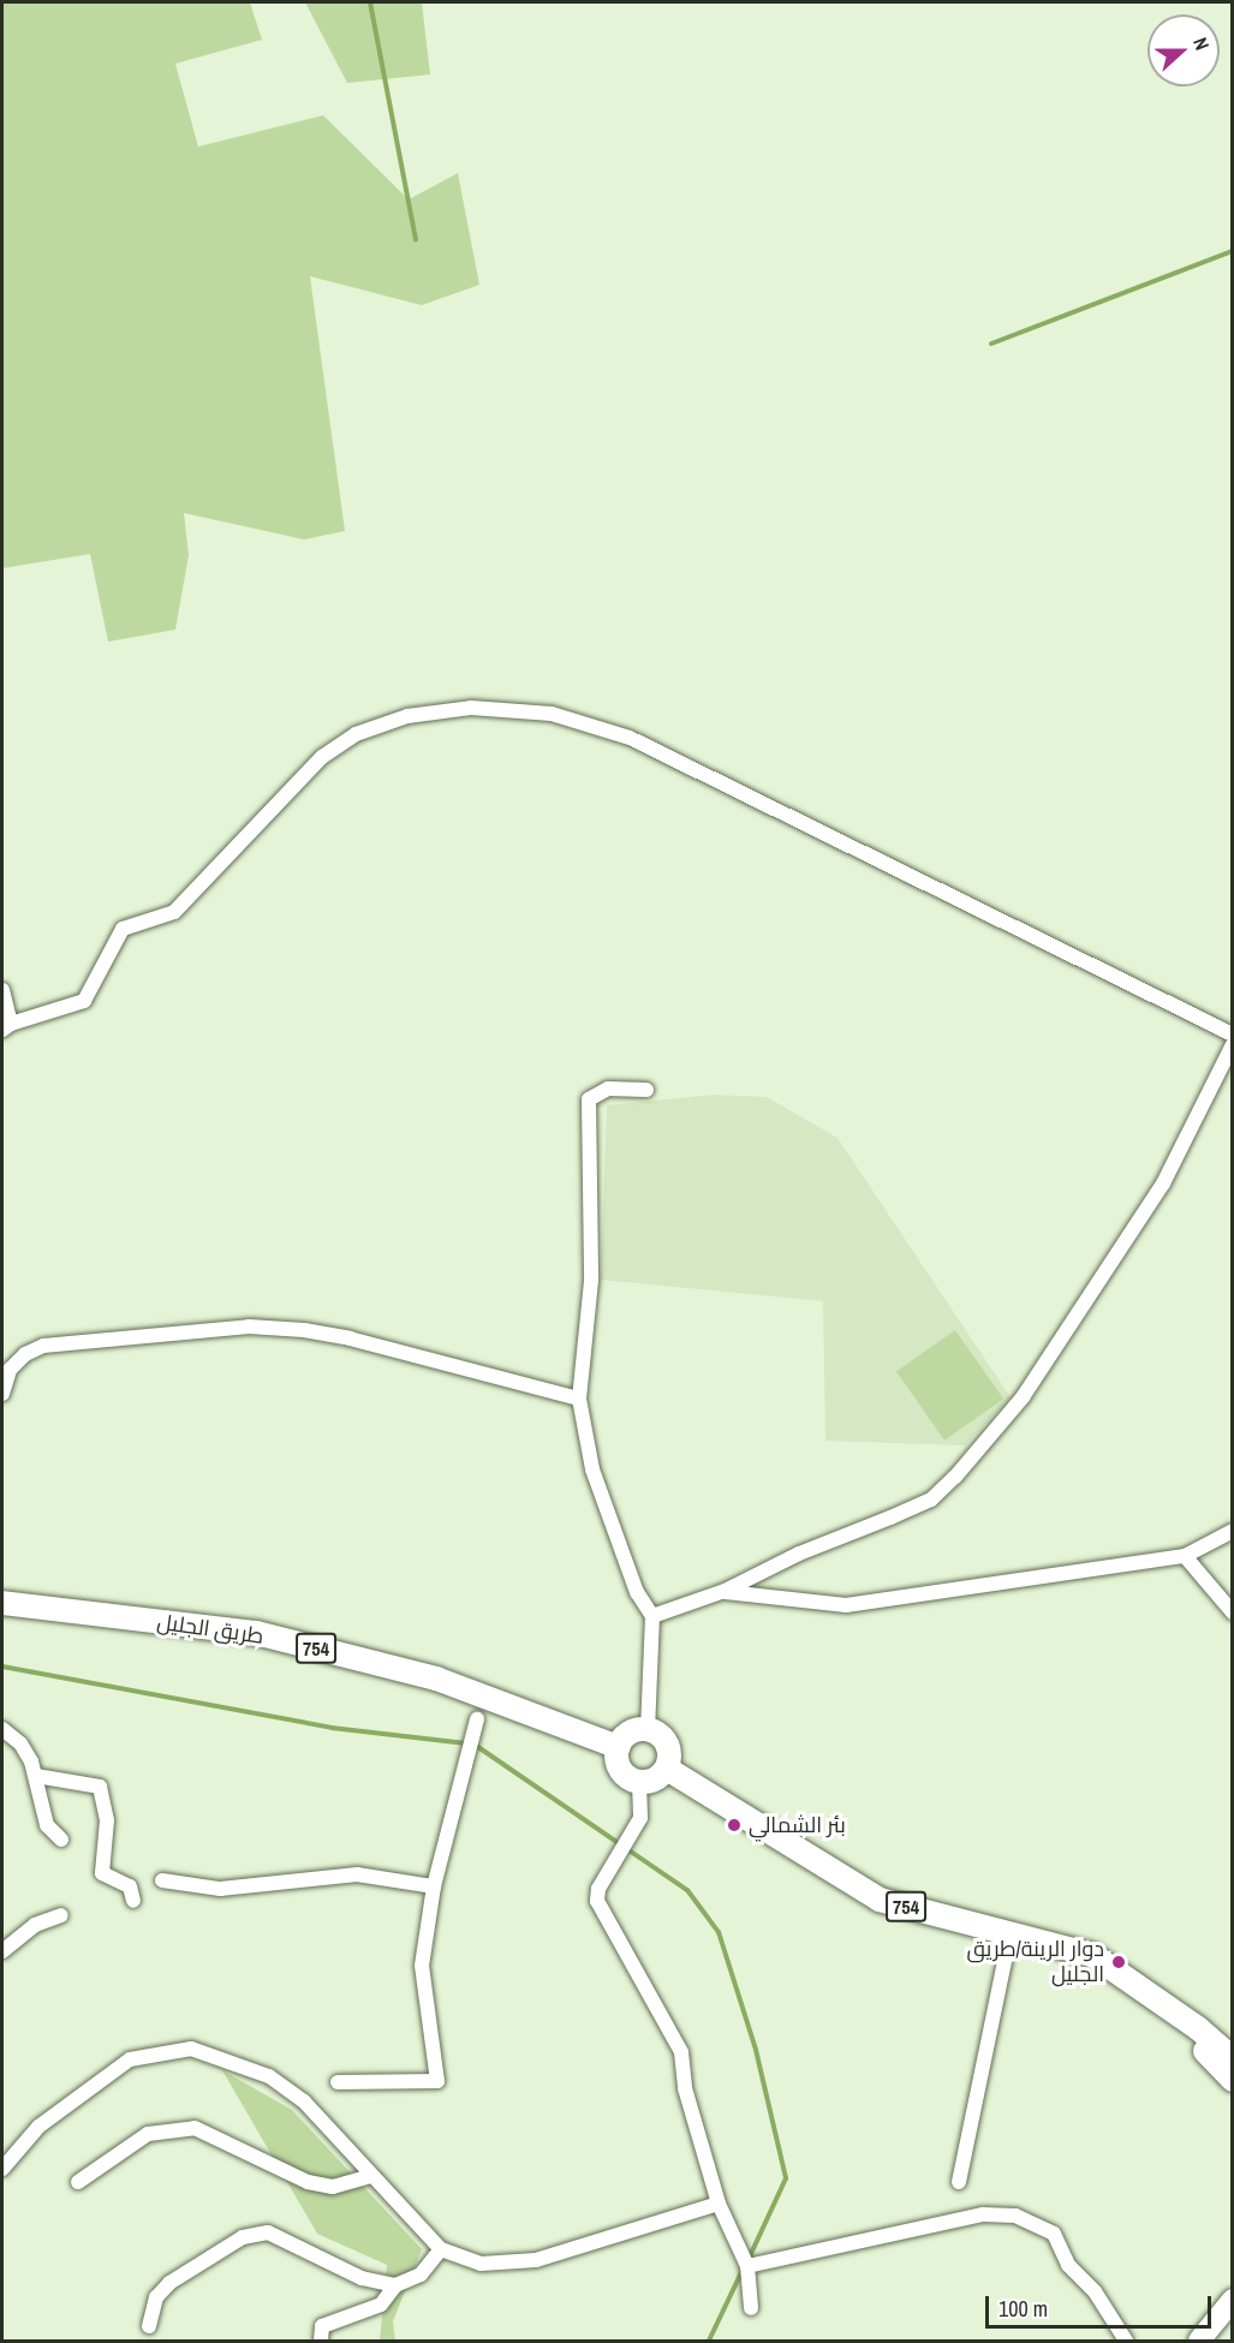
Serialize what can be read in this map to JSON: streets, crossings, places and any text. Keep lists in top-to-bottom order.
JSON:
{
  "streets": {
    "main road": ["طريق الجليل", "754"]
  },
  "crossings": [
    ["طريق الجليل", "754"]
  ],
  "places": ["بئر الشمالي", "دوار الرينة/طريق الجليل"],
  "scale_bar": "100 m",
  "north": "right"
}
